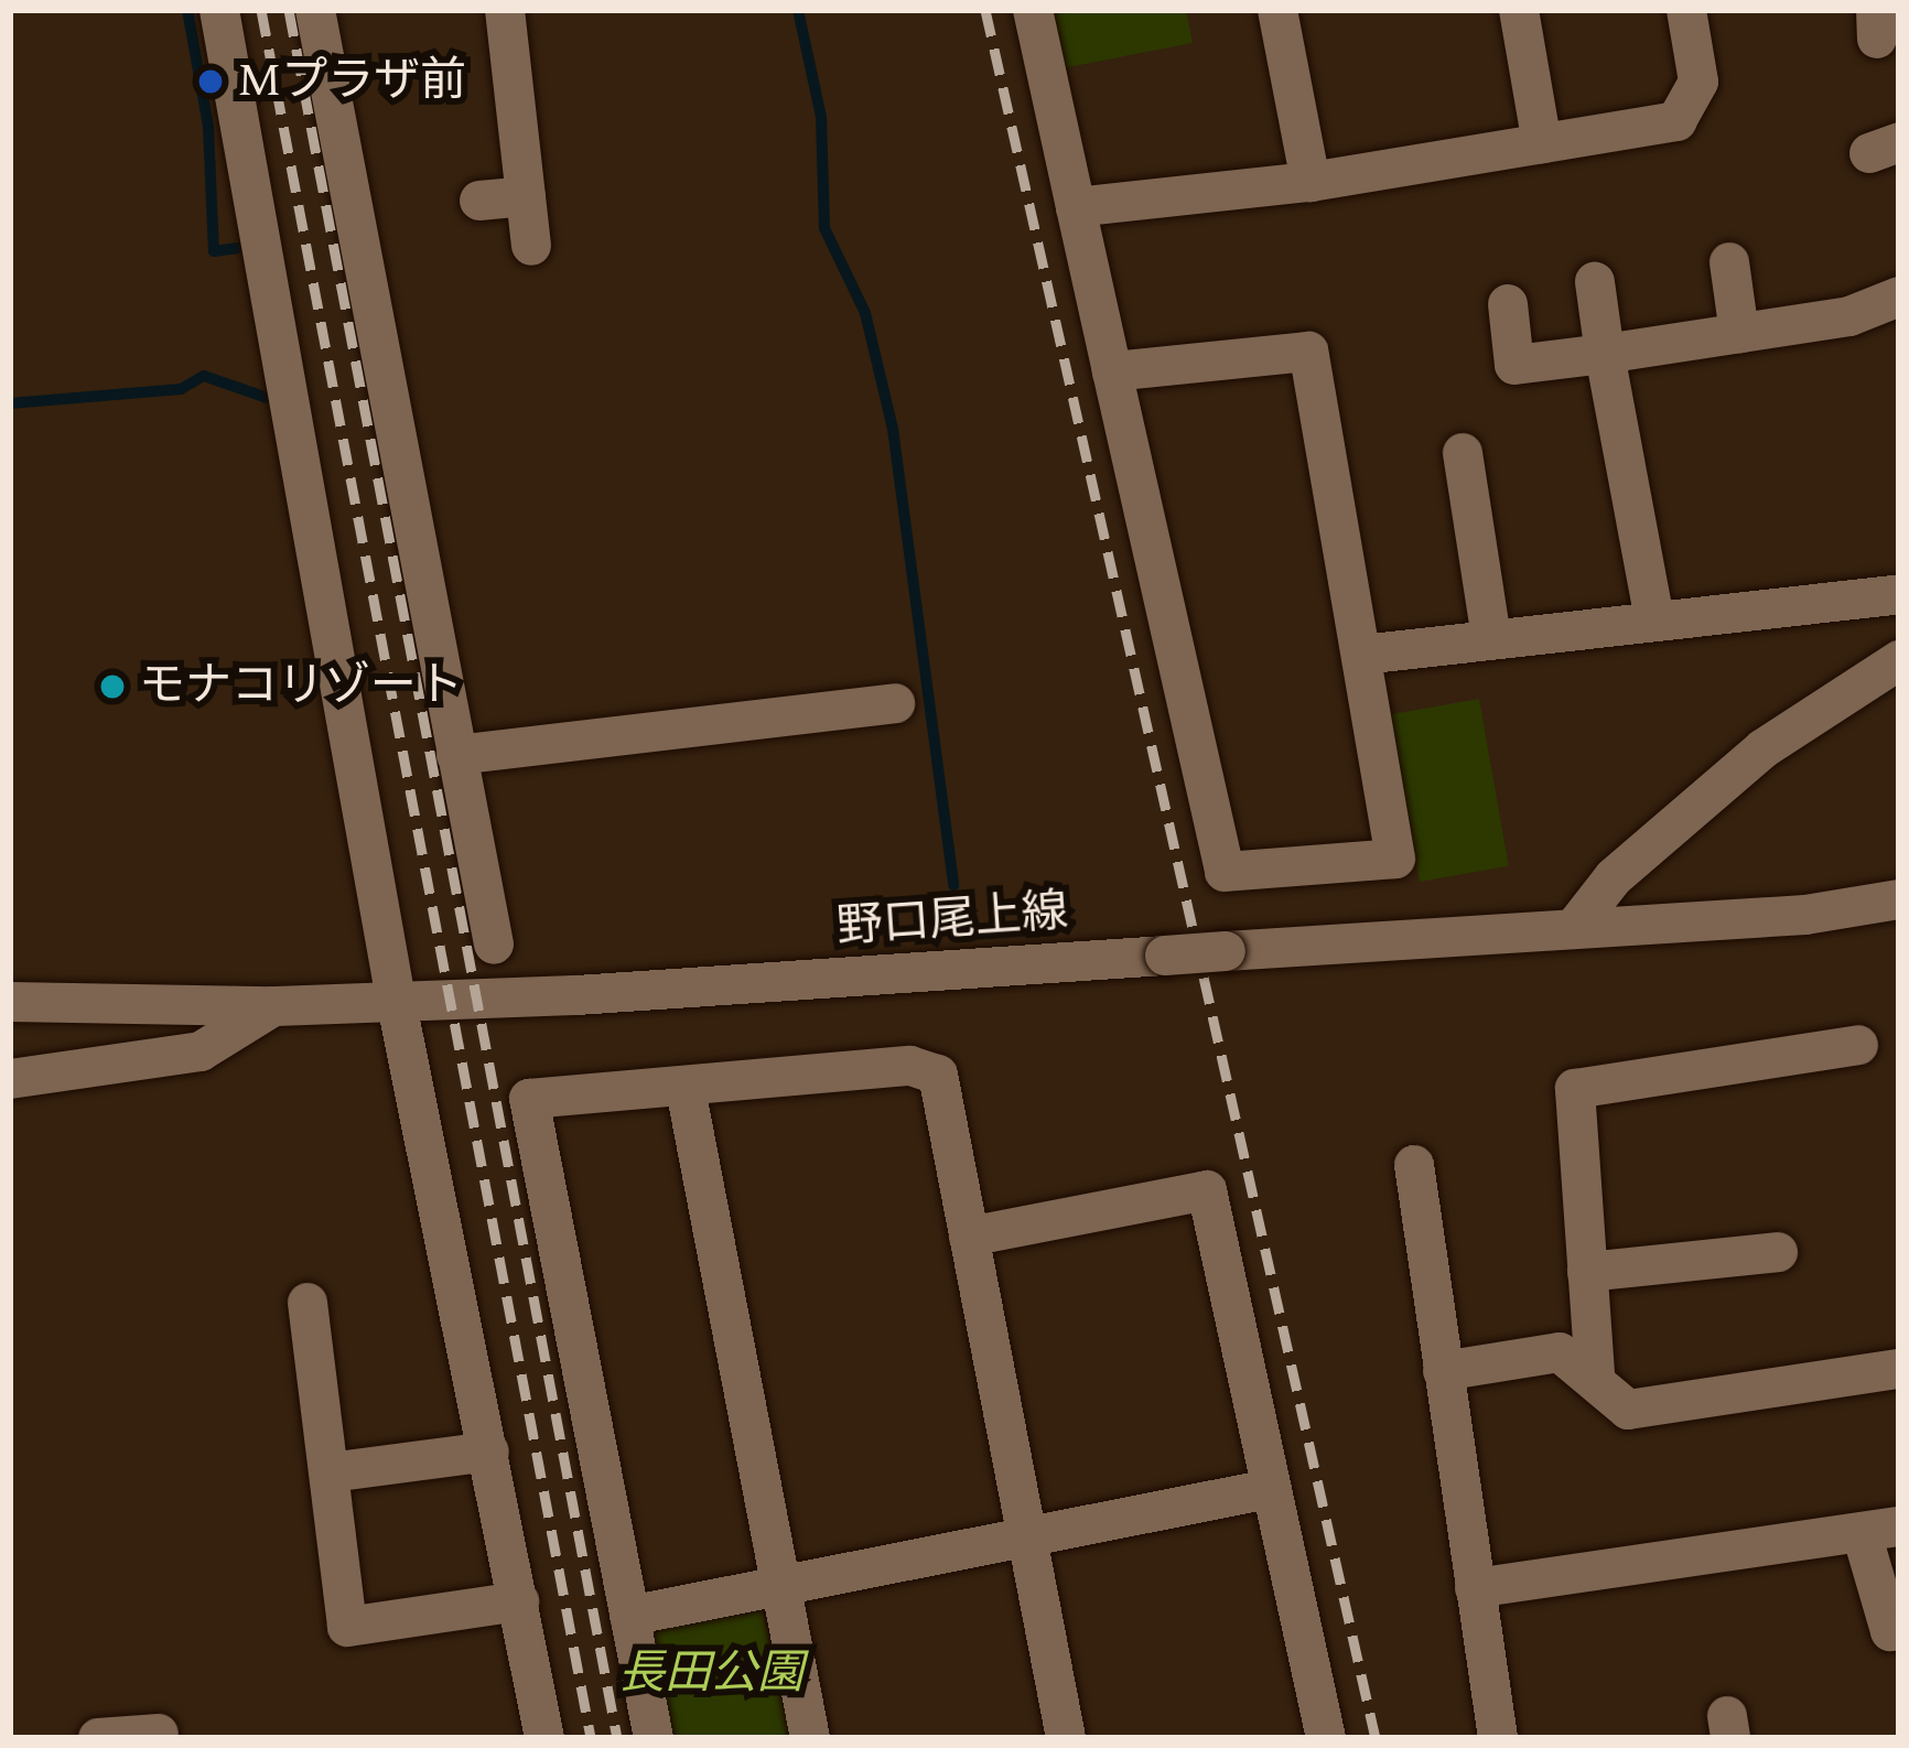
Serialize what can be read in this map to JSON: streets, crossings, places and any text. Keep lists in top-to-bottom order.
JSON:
{
  "streets": {
    "street": ["野口尾上線"]
  },
  "parks": ["長田公園"],
  "places": ["Mプラザ前", "モナコリゾート"]
}
